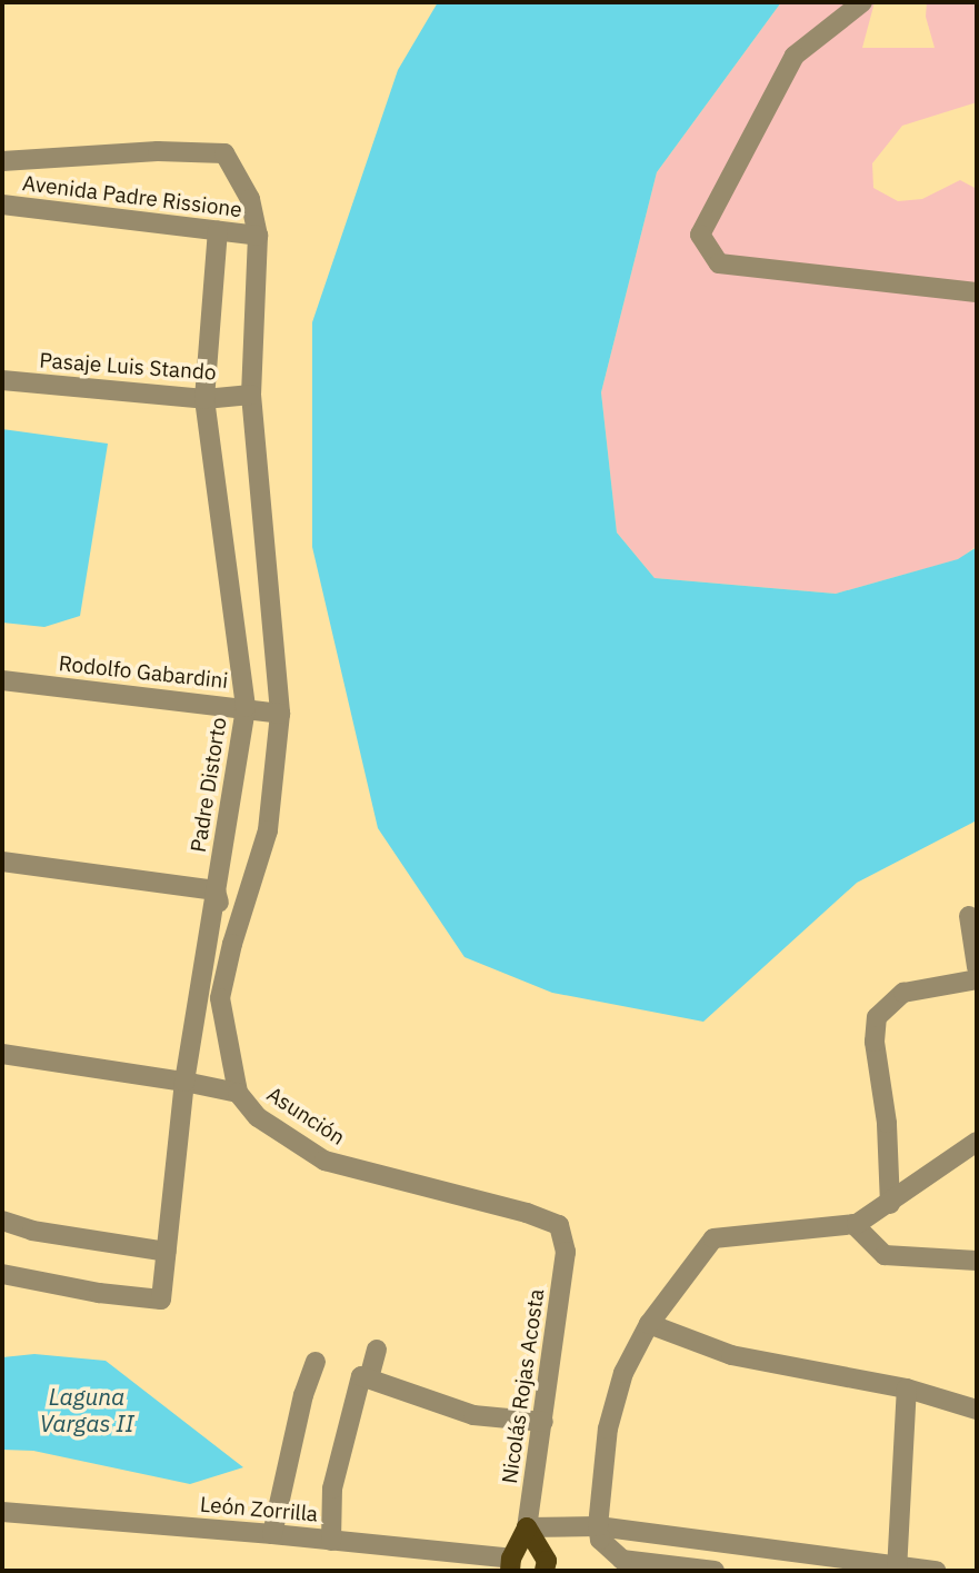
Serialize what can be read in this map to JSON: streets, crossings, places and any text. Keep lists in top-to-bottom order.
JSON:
{
  "streets": {
    "street": [
      "Avenida Padre Rissione",
      "Pasaje Luis Stando",
      "Rodolfo Gabardini",
      "Padre Distorto",
      "Asunción",
      "Nicolás Rojas Acosta",
      "León Zorrilla"
    ]
  },
  "crossings": [
    ["Avenida Padre Rissione", "Padre Distorto"],
    ["Pasaje Luis Stando", "Padre Distorto"],
    ["Rodolfo Gabardini", "Padre Distorto"],
    ["Padre Distorto", "Asunción"],
    ["Asunción", "Nicolás Rojas Acosta"]
  ],
  "water": ["Laguna Vargas II"]
}
